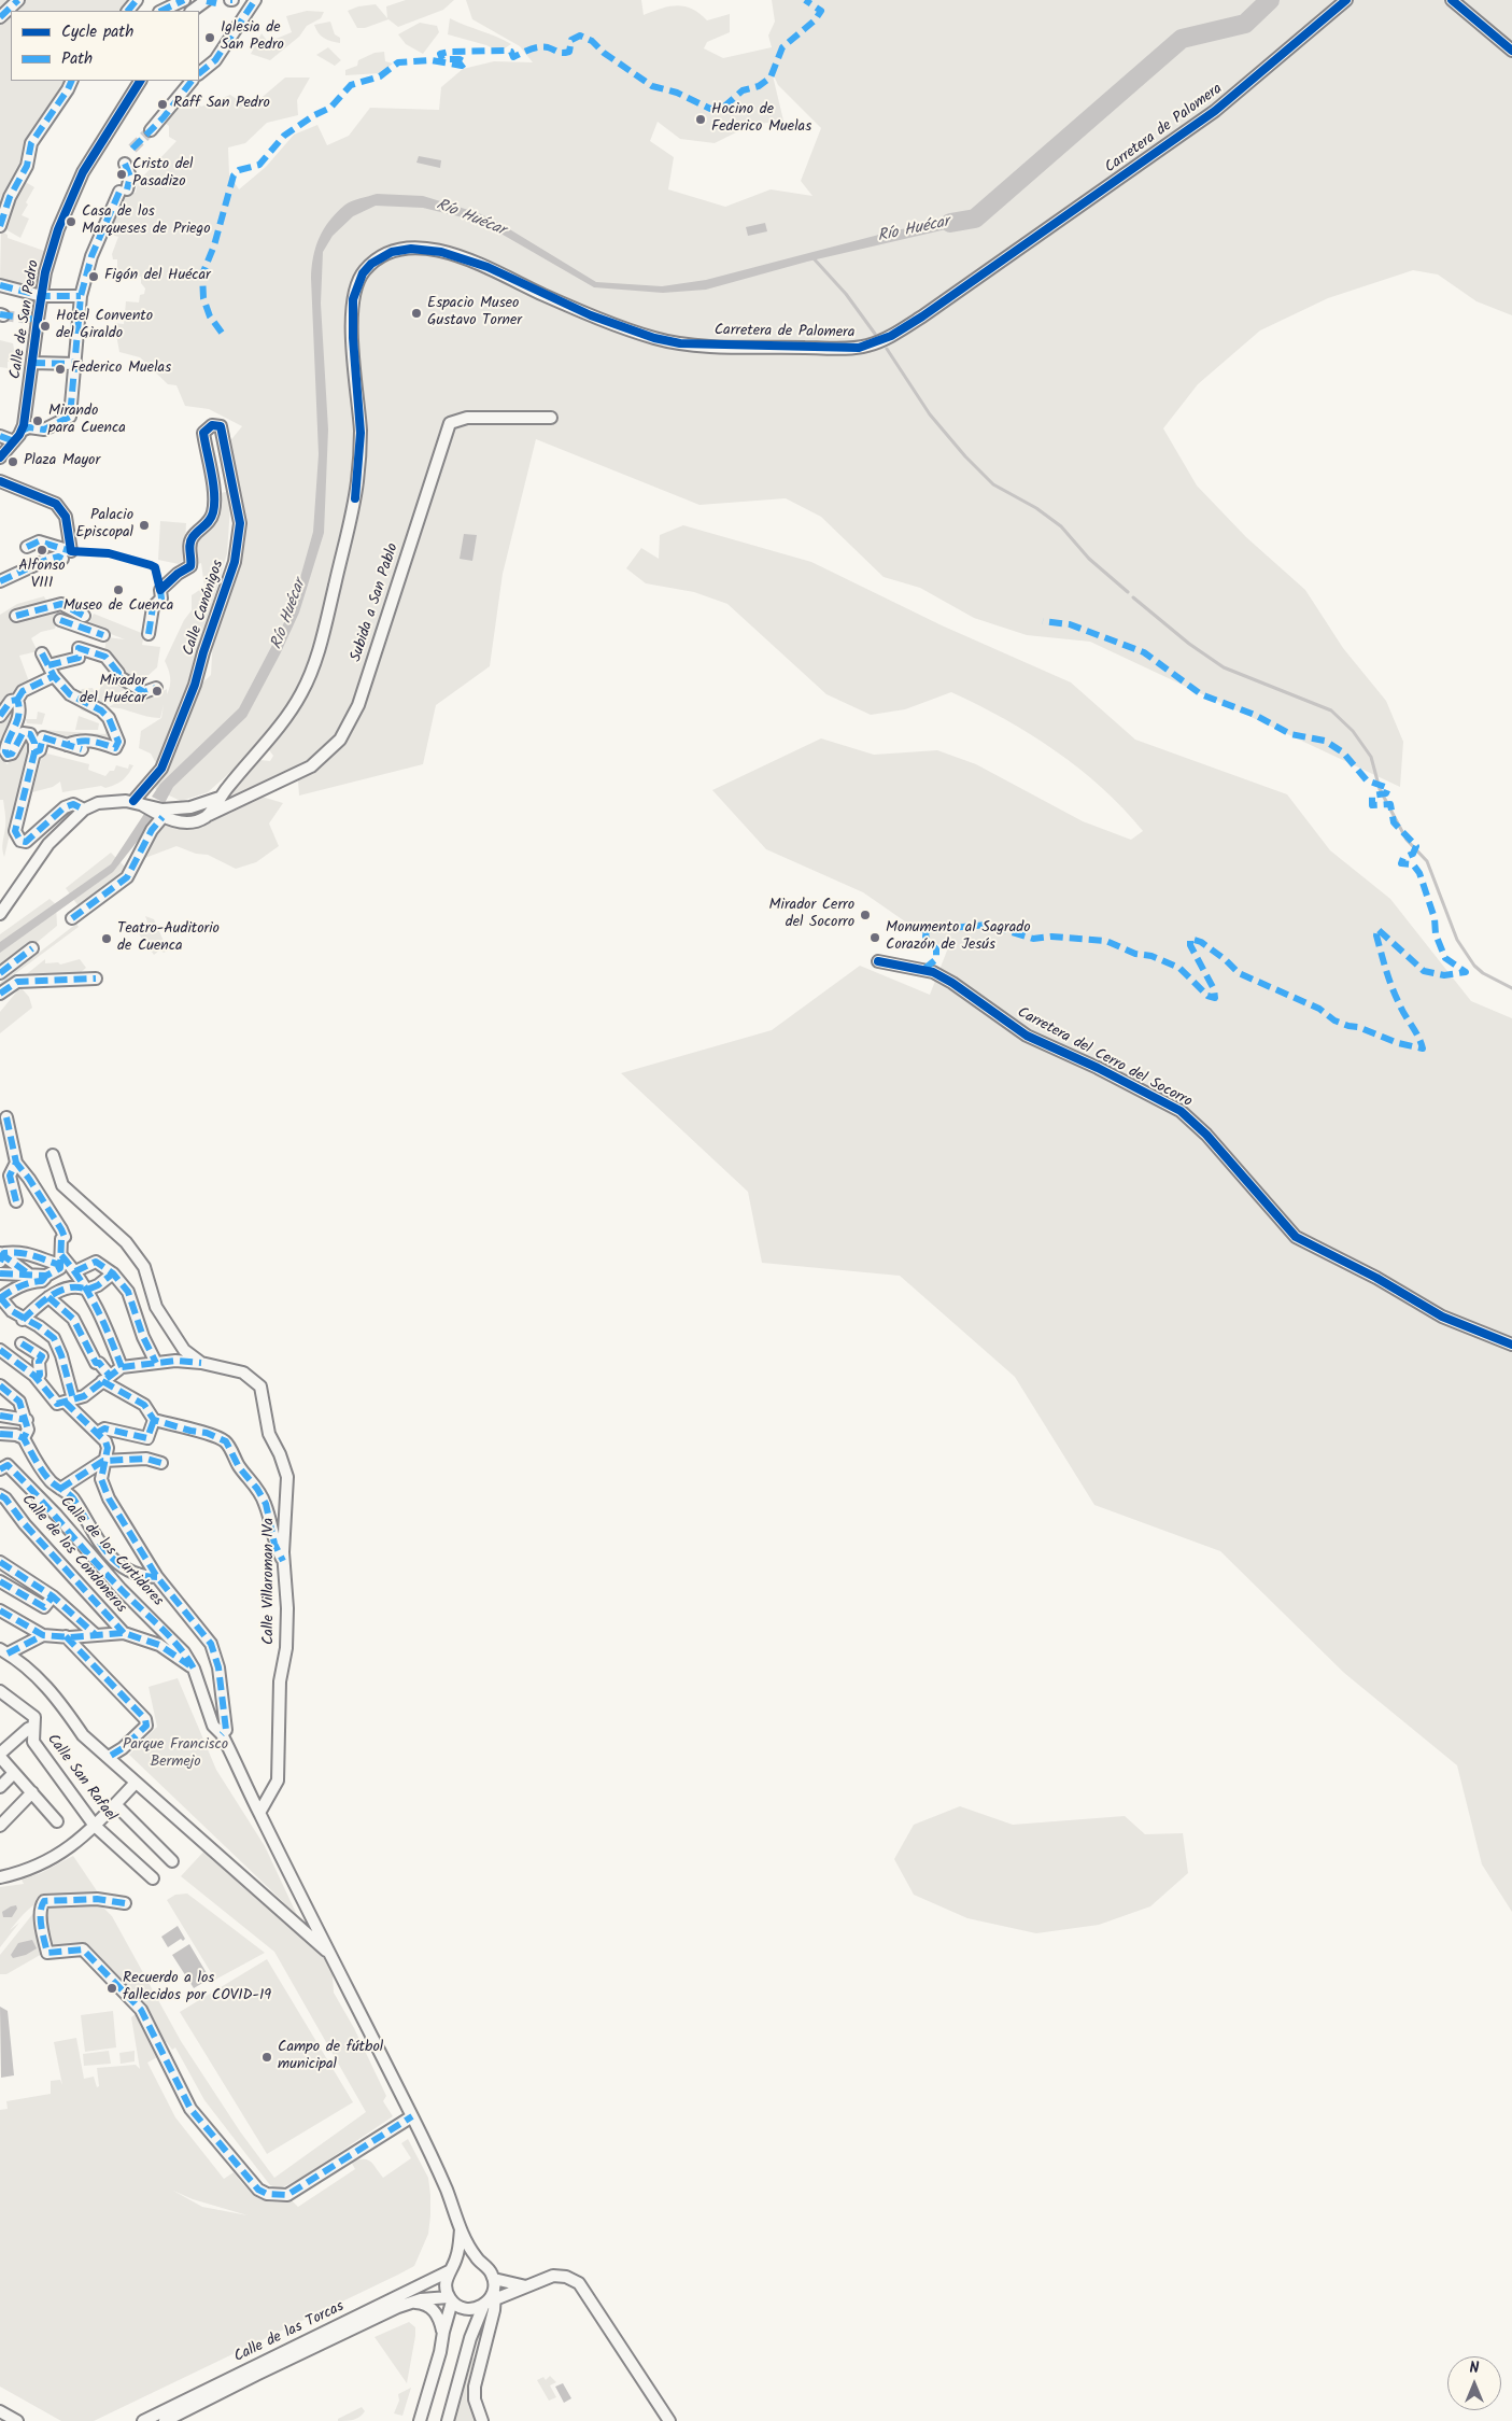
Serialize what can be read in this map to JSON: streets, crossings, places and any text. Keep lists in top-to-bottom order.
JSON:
{
  "streets": {
    "street": [
      "Carretera de Palomera",
      "Calle de San Pedro",
      "Subida a San Pablo",
      "Calle Canónigos",
      "Carretera del Cerro del Socorro",
      "Calle de los Curtidores",
      "Calle de los Condoneros",
      "Calle Villaroman IVa",
      "Calle San Rafael",
      "Calle de las Torcas"
    ]
  },
  "crossings": [
    ["Carretera de Palomera", "Subida a San Pablo"]
  ],
  "water": ["Río Huécar"],
  "parks": ["Parque Francisco Bermejo"],
  "places": [
    "Iglesia de San Pedro",
    "Raff San Pedro",
    "Hocino de Federico Muelas",
    "Cristo del Pasadizo",
    "Casa de los Marqueses de Priego",
    "Figón del Huécar",
    "Espacio Museo Gustavo Torner",
    "Hotel Convento del Giraldo",
    "Federico Muelas",
    "Mirando para Cuenca",
    "Plaza Mayor",
    "Palacio Episcopal",
    "Alfonso VIII",
    "Museo de Cuenca",
    "Mirador del Huécar",
    "Mirador Cerro del Socorro",
    "Monumento al Sagrado Corazón de Jesús",
    "Teatro-Auditorio de Cuenca",
    "Recuerdo a los fallecidos por COVID-19",
    "Campo de fútbol municipal"
  ],
  "legend": ["Cycle path", "Path"],
  "north": "top"
}
